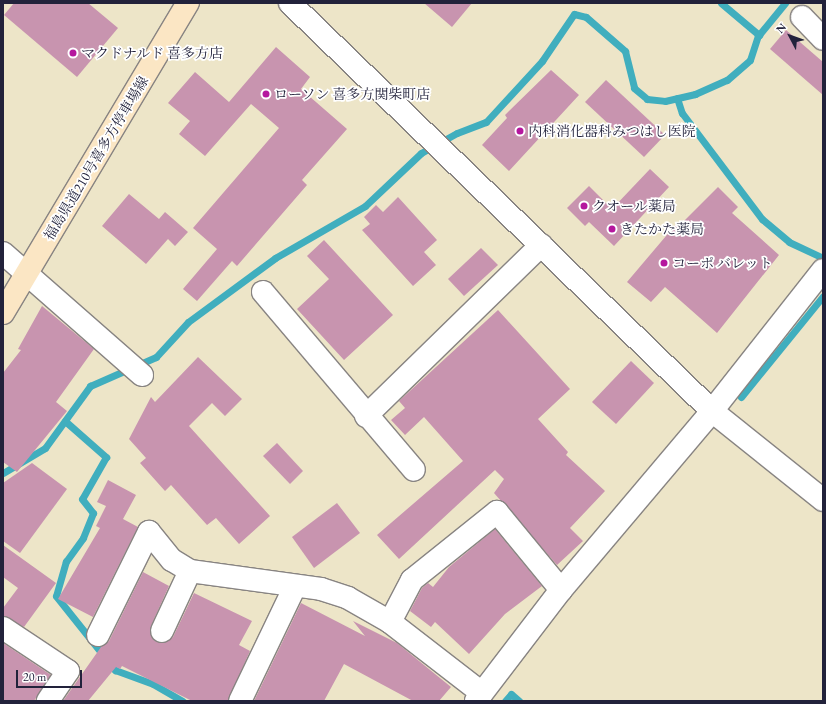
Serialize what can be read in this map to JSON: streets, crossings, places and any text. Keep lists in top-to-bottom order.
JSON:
{
  "streets": {
    "main road": ["福島県道210号喜多方停車場線"]
  },
  "places": [
    "マクドナルド 喜多方店",
    "ローソン 喜多方関柴町店",
    "内科消化器科みつはし医院",
    "クオール薬局",
    "きたかた薬局",
    "コーポ バレット"
  ],
  "scale_bar": "20 m",
  "north": "top left"
}
